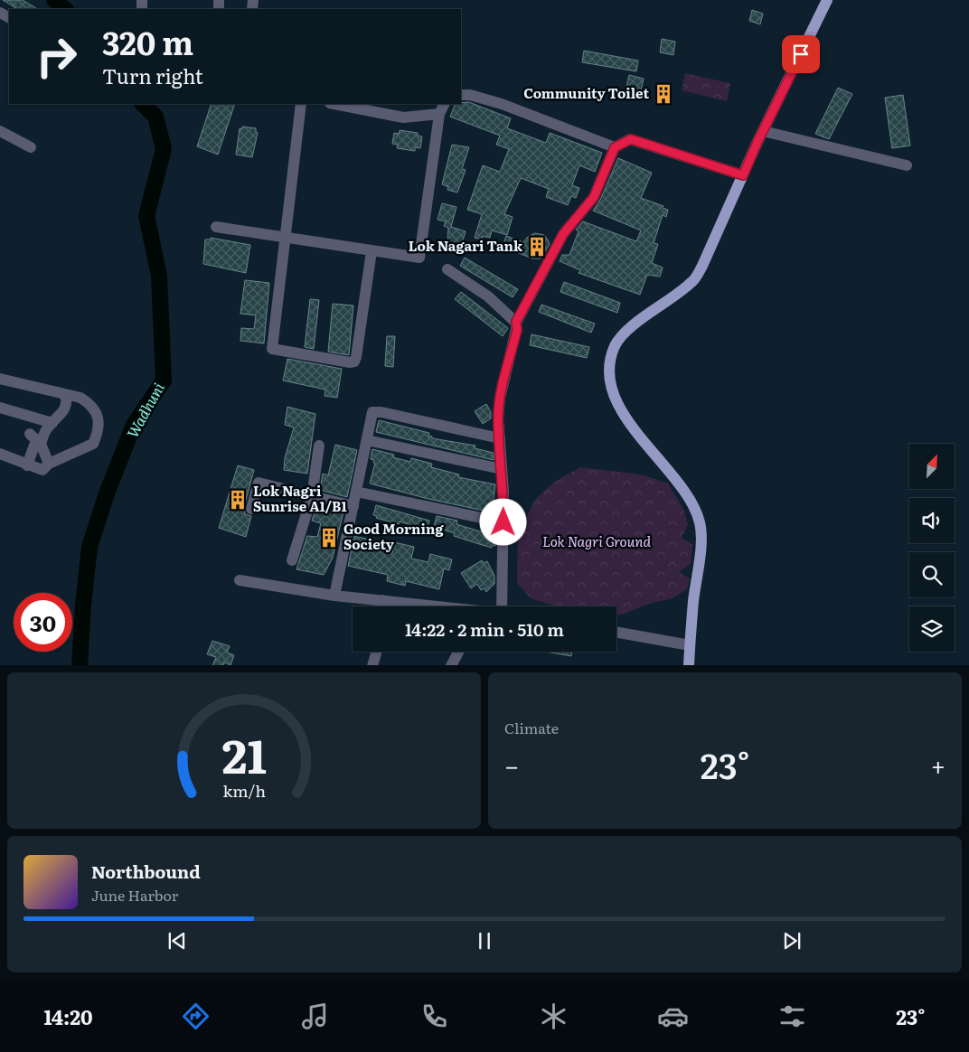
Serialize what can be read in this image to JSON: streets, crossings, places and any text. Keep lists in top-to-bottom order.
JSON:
{
  "water": ["Wadhuni"],
  "parks": ["Lok Nagri Ground"],
  "places": {
    "building": [
      "Community Toilet",
      "Lok Nagari Tank",
      "Lok Nagri Sunrise A1/B1",
      "Good Morning Society"
    ]
  },
  "north": "top right",
  "page": {
    "turn": ["320 m", "Turn right"],
    "limit": "30",
    "trip": "14:22 · 2 min · 510 m",
    "tile": "Climate",
    "heat": ["−", "23°", "+"],
    "song": ["Northbound", "June Harbor"],
    "tabs": ["14:20", "23°"],
    "gauge": ["21", "km/h"]
  }
}
